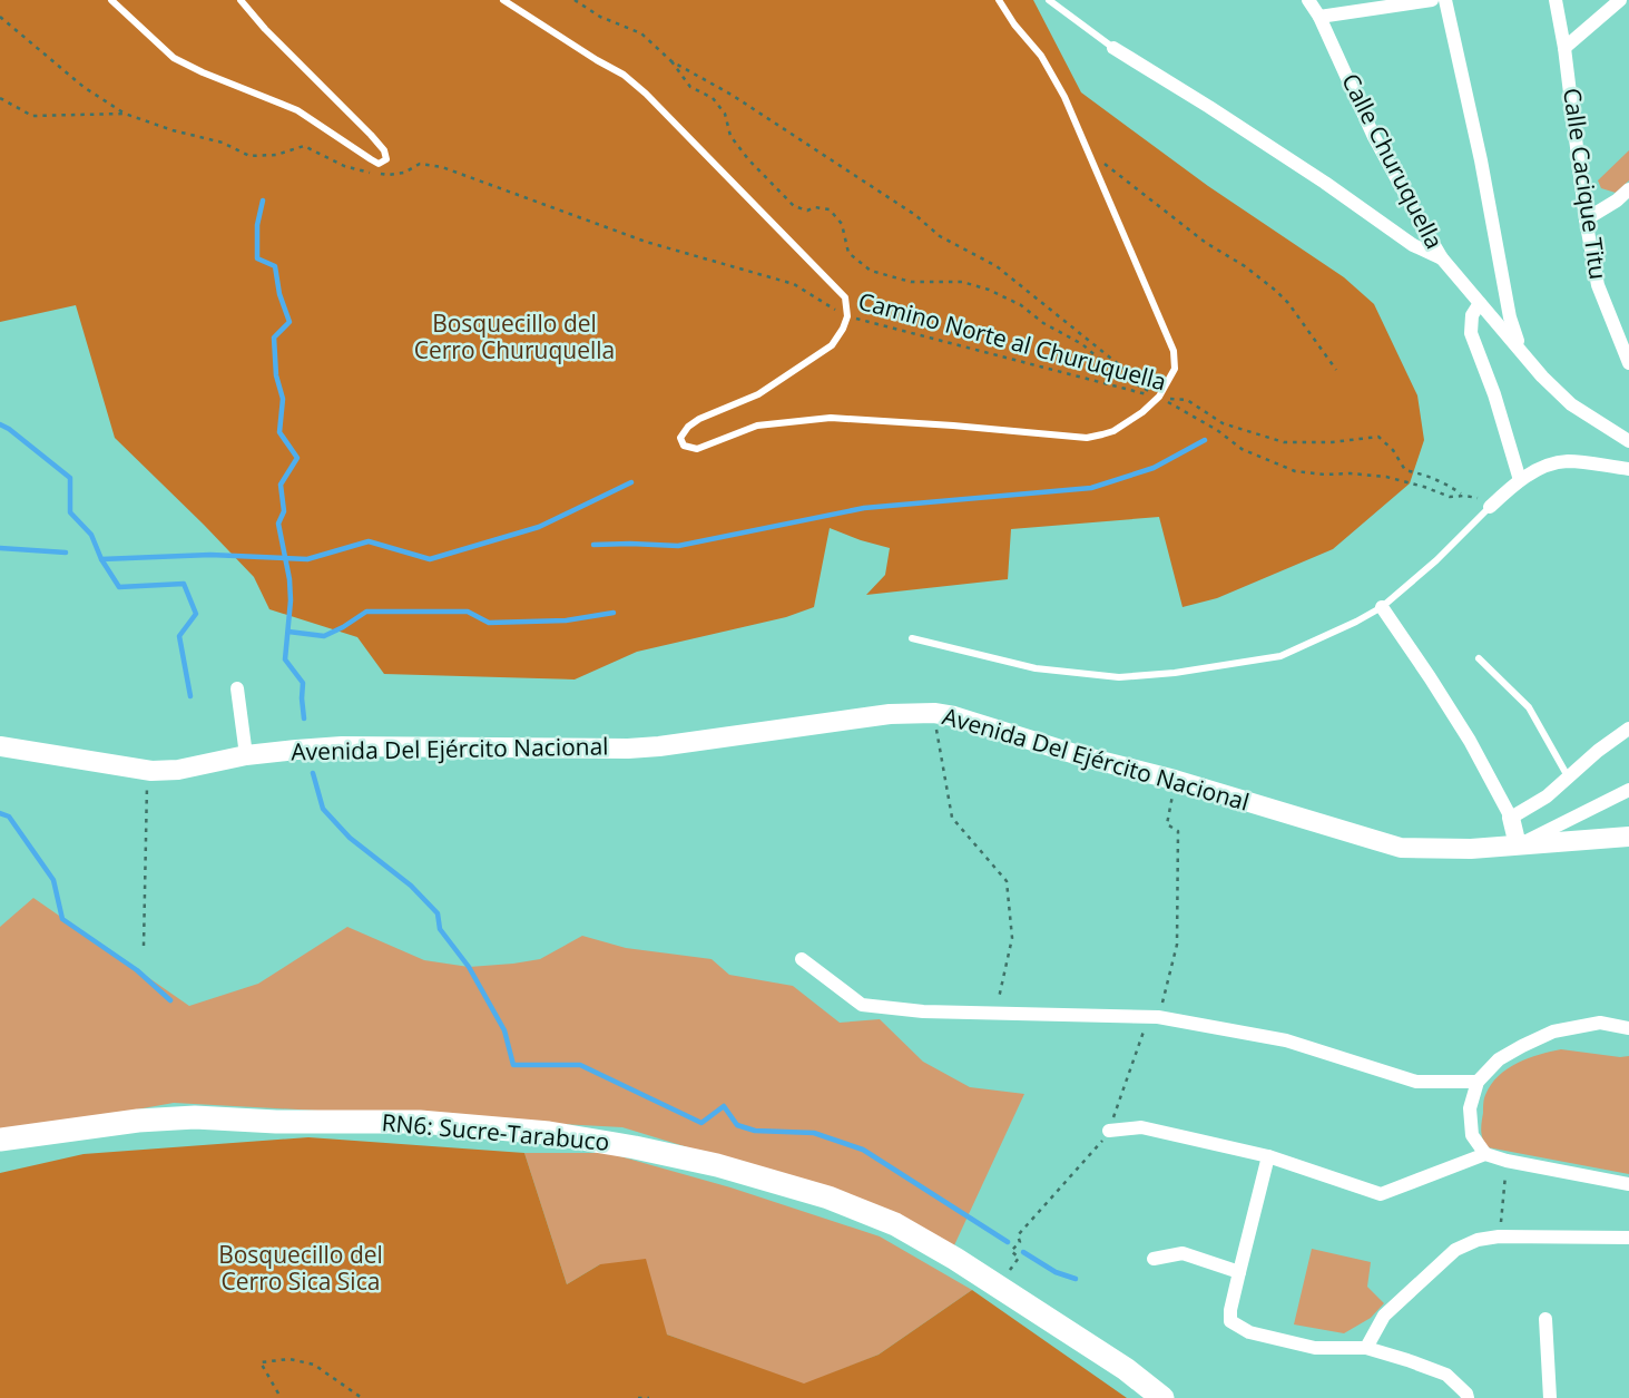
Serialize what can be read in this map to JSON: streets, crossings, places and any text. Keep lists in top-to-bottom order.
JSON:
{
  "streets": {
    "highway": ["RN6: Sucre-Tarabuco"],
    "main road": ["Avenida Del Ejército Nacional"],
    "street": ["Calle Churuquella", "Calle Cacique Titu"],
    "path": ["Camino Norte al Churuquella"]
  },
  "parks": ["Bosquecillo del Cerro Churuquella", "Bosquecillo del Cerro Sica Sica"]
}
